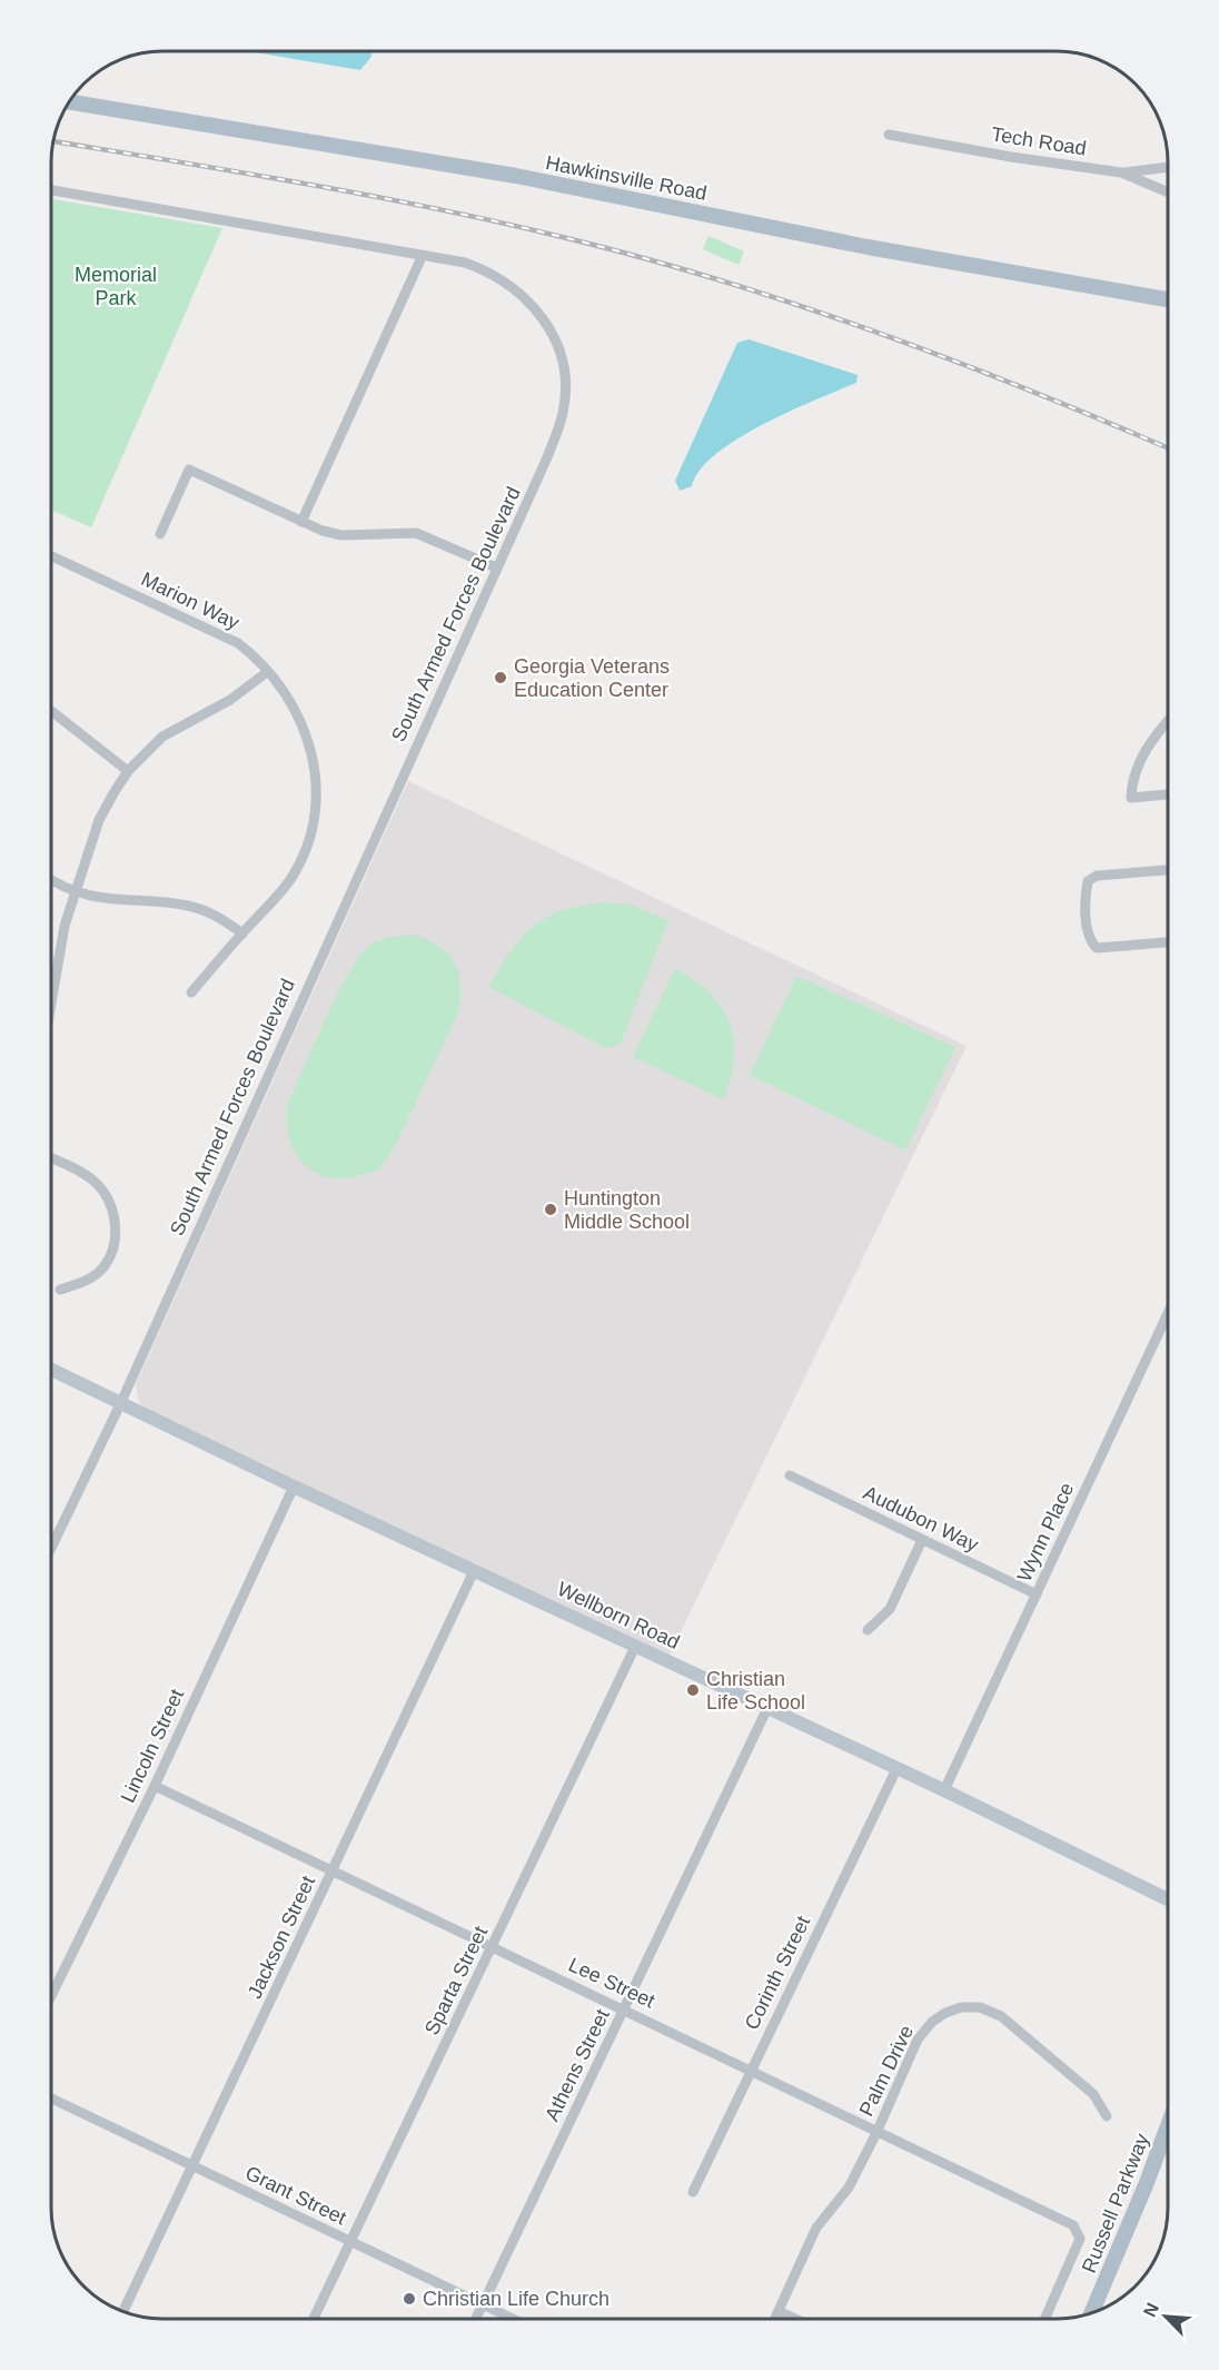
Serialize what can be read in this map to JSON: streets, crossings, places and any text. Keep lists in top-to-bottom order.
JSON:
{
  "streets": {
    "main road": ["Hawkinsville Road", "Russell Parkway"],
    "street": [
      "Tech Road",
      "Marion Way",
      "South Armed Forces Boulevard",
      "Audubon Way",
      "Wynn Place",
      "Wellborn Road",
      "Lincoln Street",
      "Jackson Street",
      "Corinth Street",
      "Sparta Street",
      "Lee Street",
      "Athens Street",
      "Palm Drive",
      "Grant Street"
    ]
  },
  "crossings": [
    ["South Armed Forces Boulevard", "Wellborn Road"],
    ["Audubon Way", "Wynn Place"],
    ["Wynn Place", "Wellborn Road"],
    ["Wellborn Road", "Lincoln Street"],
    ["Wellborn Road", "Jackson Street"],
    ["Wellborn Road", "Corinth Street"],
    ["Wellborn Road", "Sparta Street"],
    ["Wellborn Road", "Athens Street"],
    ["Lincoln Street", "Lee Street"],
    ["Jackson Street", "Lee Street"],
    ["Jackson Street", "Grant Street"],
    ["Corinth Street", "Lee Street"],
    ["Sparta Street", "Lee Street"],
    ["Sparta Street", "Grant Street"],
    ["Lee Street", "Athens Street"],
    ["Lee Street", "Palm Drive"],
    ["Athens Street", "Grant Street"]
  ],
  "parks": ["Memorial Park"],
  "places": [
    "Georgia Veterans Education Center",
    "Huntington Middle School",
    "Christian Life School",
    "Christian Life Church"
  ],
  "north": "top left"
}
